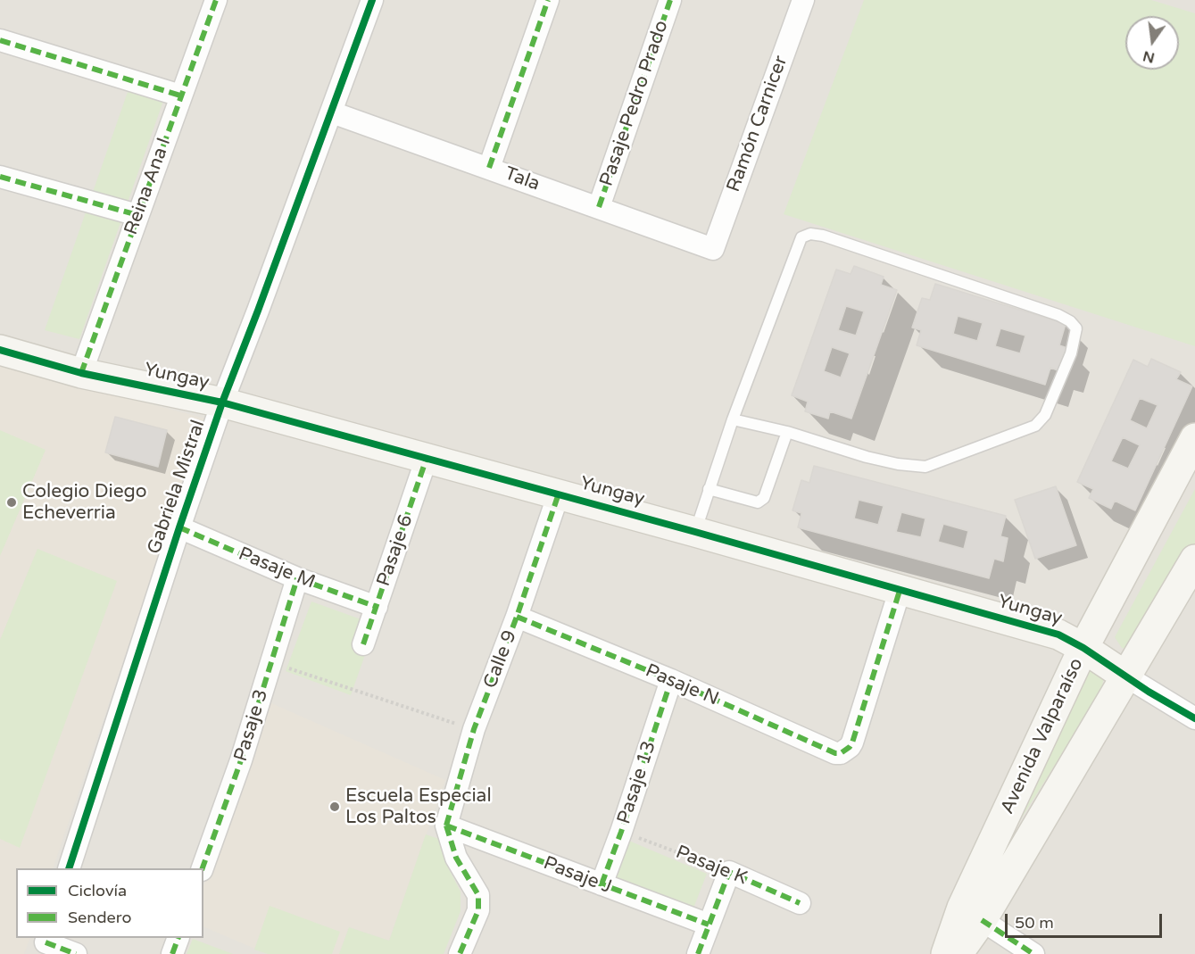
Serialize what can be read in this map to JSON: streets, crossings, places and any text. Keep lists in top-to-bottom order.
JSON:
{
  "streets": {
    "street": [
      "Pasaje Pedro Prado",
      "Ramón Carnicer",
      "Tala",
      "Reina Ana I",
      "Yungay",
      "Gabriela Mistral",
      "Pasaje 6",
      "Pasaje M",
      "Calle 9",
      "Pasaje N",
      "Pasaje 3",
      "Avenida Valparaíso",
      "Pasaje 13",
      "Pasaje K",
      "Pasaje J"
    ]
  },
  "crossings": [
    ["Pasaje Pedro Prado", "Tala"],
    ["Ramón Carnicer", "Tala"],
    ["Tala", "Gabriela Mistral"],
    ["Reina Ana I", "Yungay"],
    ["Yungay", "Gabriela Mistral"],
    ["Yungay", "Pasaje 6"],
    ["Yungay", "Calle 9"],
    ["Yungay", "Pasaje N"],
    ["Yungay", "Avenida Valparaíso"],
    ["Gabriela Mistral", "Pasaje M"],
    ["Pasaje 6", "Pasaje M"],
    ["Pasaje M", "Pasaje 3"],
    ["Calle 9", "Pasaje N"],
    ["Calle 9", "Pasaje J"],
    ["Pasaje N", "Pasaje 13"],
    ["Pasaje 13", "Pasaje K"],
    ["Pasaje 13", "Pasaje J"]
  ],
  "places": ["Colegio Diego Echeverria", "Escuela Especial Los Paltos"],
  "legend": ["Ciclovía", "Sendero"],
  "scale_bar": "50 m",
  "north": "bottom"
}
